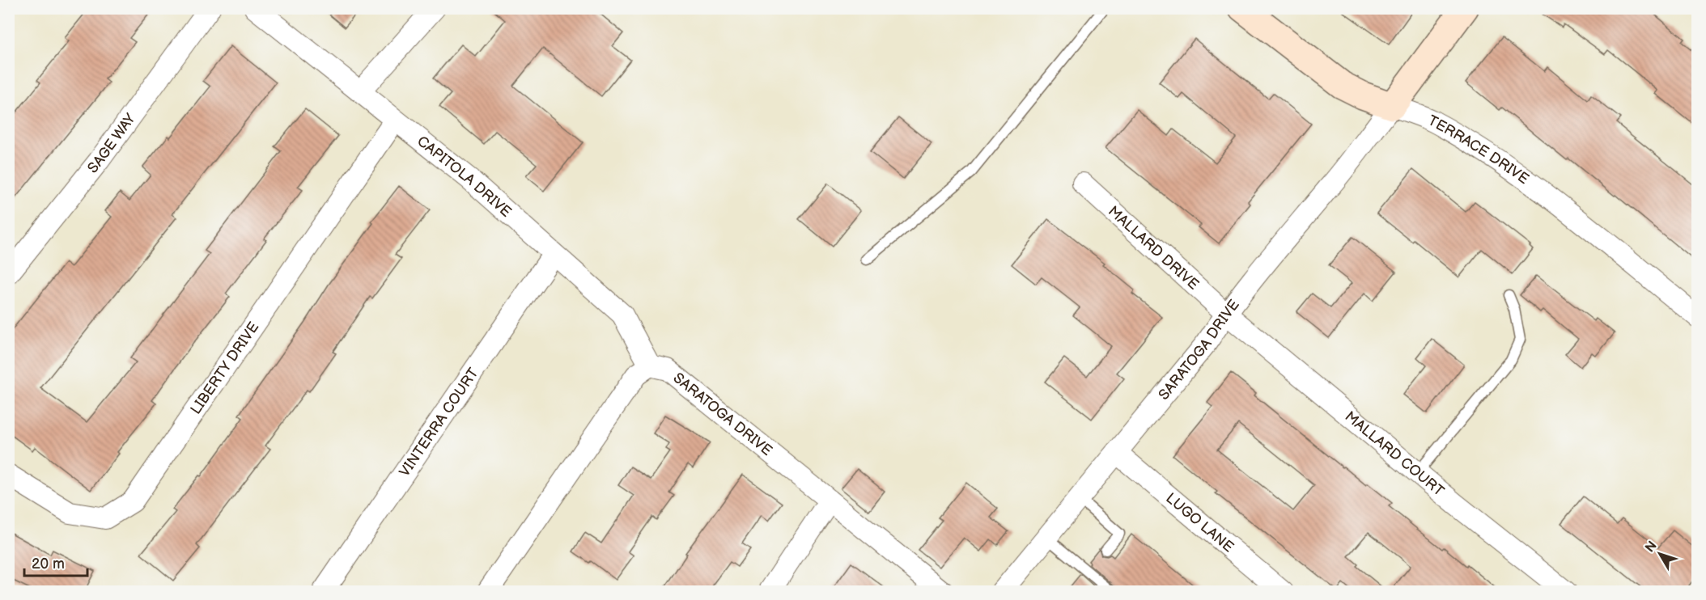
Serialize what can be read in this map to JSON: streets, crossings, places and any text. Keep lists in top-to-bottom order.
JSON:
{
  "streets": {
    "street": [
      "SAGE WAY",
      "TERRACE DRIVE",
      "CAPITOLA DRIVE",
      "MALLARD DRIVE",
      "SARATOGA DRIVE",
      "LIBERTY DRIVE",
      "VINTERRA COURT",
      "MALLARD COURT",
      "LUGO LANE"
    ]
  },
  "crossings": [
    ["TERRACE DRIVE", "SARATOGA DRIVE"],
    ["CAPITOLA DRIVE", "SARATOGA DRIVE"],
    ["CAPITOLA DRIVE", "LIBERTY DRIVE"],
    ["CAPITOLA DRIVE", "VINTERRA COURT"],
    ["MALLARD DRIVE", "SARATOGA DRIVE"],
    ["MALLARD DRIVE", "MALLARD COURT"],
    ["SARATOGA DRIVE", "MALLARD COURT"],
    ["SARATOGA DRIVE", "LUGO LANE"]
  ],
  "scale_bar": "20 m",
  "north": "top left"
}
